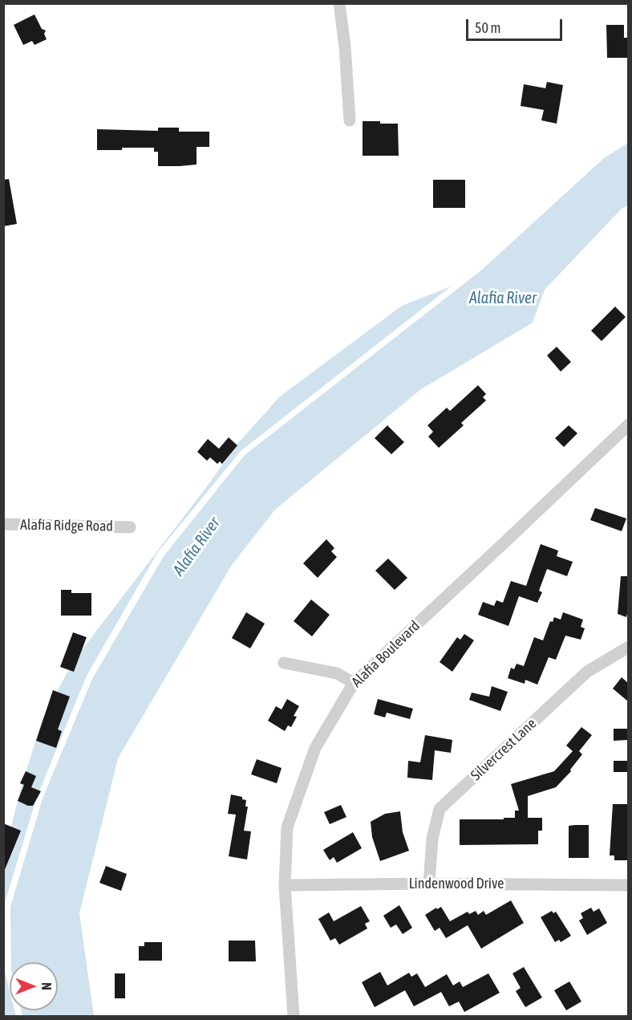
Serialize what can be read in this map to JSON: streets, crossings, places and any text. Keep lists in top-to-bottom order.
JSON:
{
  "streets": {
    "street": [
      "Alafia Ridge Road",
      "Alafia Boulevard",
      "Silvercrest Lane",
      "Lindenwood Drive"
    ]
  },
  "crossings": [
    ["Alafia Boulevard", "Lindenwood Drive"],
    ["Silvercrest Lane", "Lindenwood Drive"]
  ],
  "water": ["Alafia River"],
  "scale_bar": "50 m",
  "north": "right"
}
